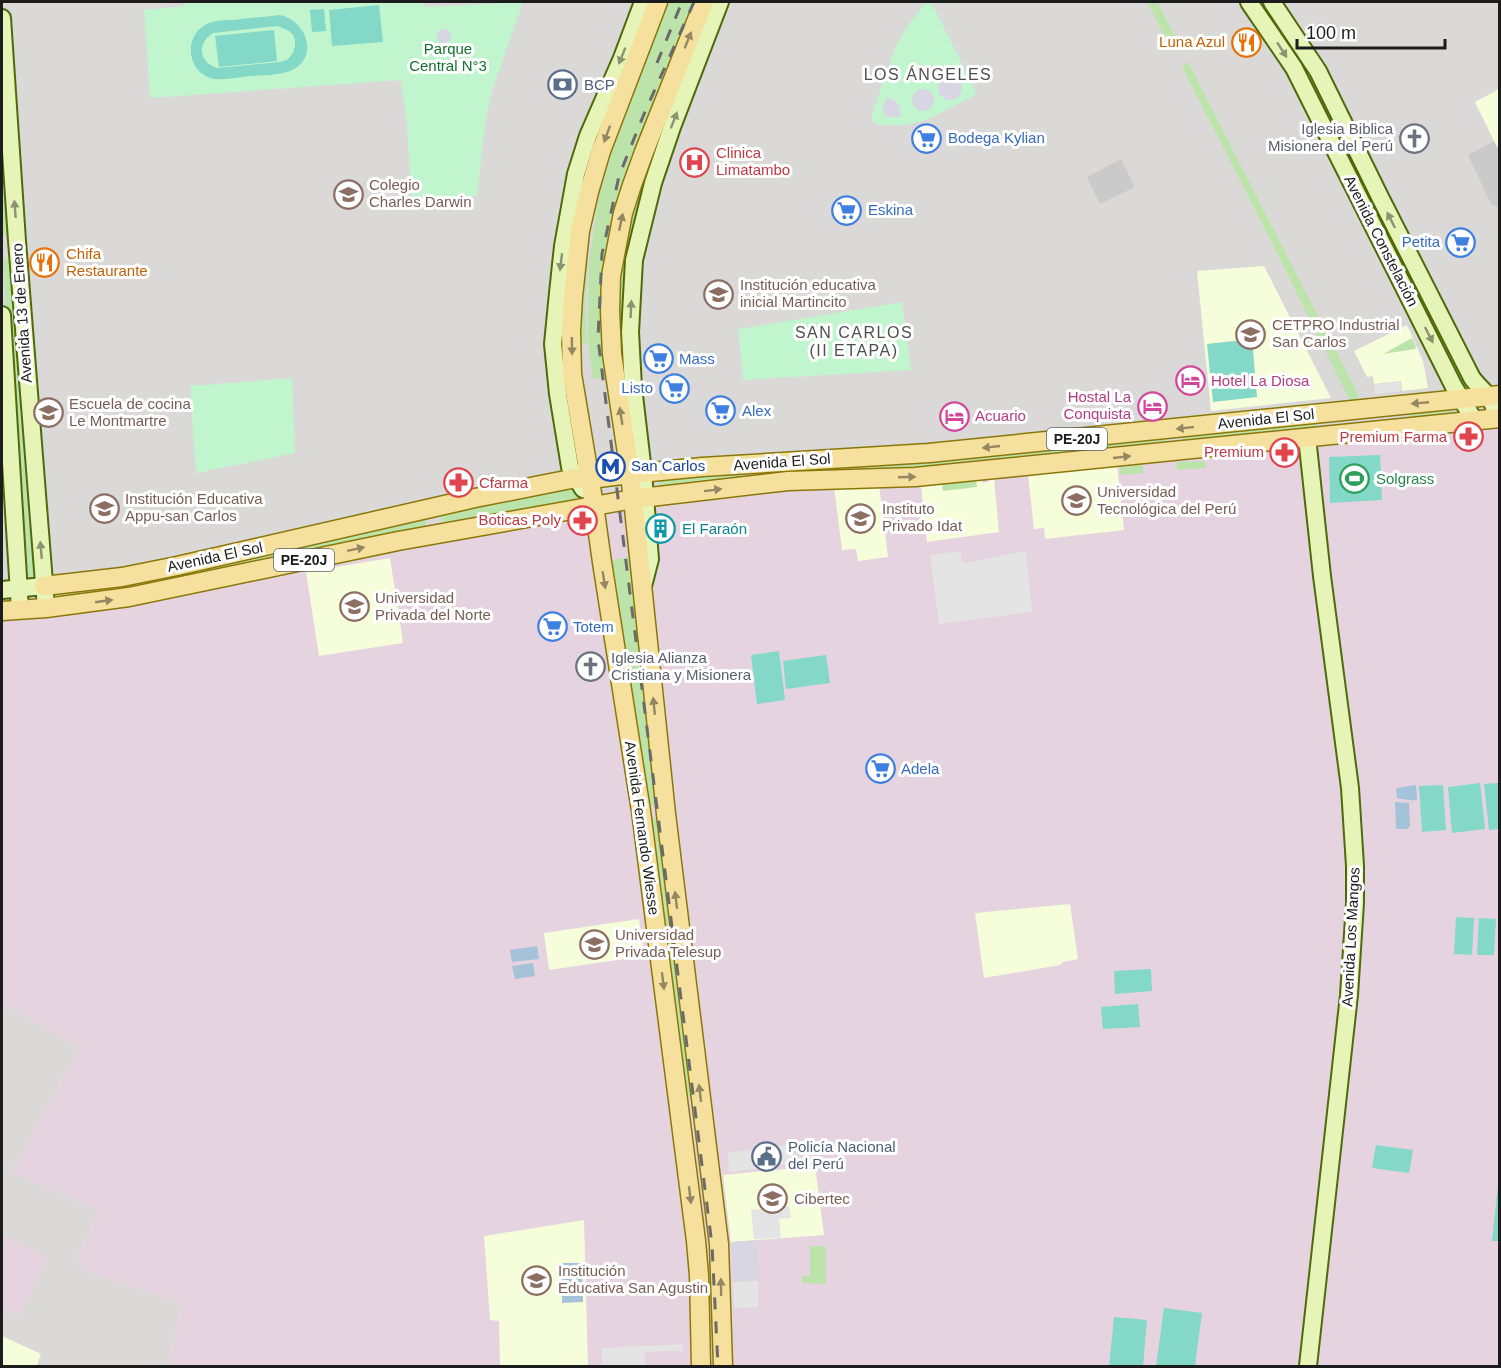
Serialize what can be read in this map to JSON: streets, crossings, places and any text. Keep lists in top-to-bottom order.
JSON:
{
  "streets": {
    "main road": [
      "Avenida Constelación",
      "Avenida 13 de Enero",
      "Avenida El Sol",
      "PE-20J",
      "Avenida Fernando Wiesse",
      "Avenida Los Mangos"
    ]
  },
  "crossings": [
    ["Avenida Constelación", "Avenida El Sol"],
    ["Avenida 13 de Enero", "Avenida El Sol"],
    ["Avenida El Sol", "Avenida Fernando Wiesse"],
    ["Avenida El Sol", "Avenida Los Mangos"]
  ],
  "districts": ["LOS ÁNGELES", "SAN CARLOS (II ETAPA)"],
  "parks": ["Parque Central N°3"],
  "places": {
    "restaurant": ["Luna Azul", "Chifa Restaurante"],
    "bank": ["BCP"],
    "supermarket": [
      "Bodega Kylian",
      "Eskina",
      "Petita",
      "Mass",
      "Listo",
      "Alex",
      "Totem",
      "Adela"
    ],
    "church": ["Iglesia Biblica Misionera del Perú", "Iglesia Alianza Cristiana y Misionera"],
    "hospital": ["Clinica Limatambo"],
    "school or university": [
      "Colegio Charles Darwin",
      "Institución educativa inicial Martincito",
      "CETPRO Industrial San Carlos",
      "Escuela de cocina Le Montmartre",
      "Universidad Tecnológica del Perú",
      "Institución Educativa Appu-san Carlos",
      "Instituto Privado Idat",
      "Universidad Privada del Norte",
      "Universidad Privada Telesup",
      "Cibertec",
      "Institución Educativa San Agustin"
    ],
    "hotel": ["Hotel La Diosa", "Hostal La Conquista", "Acuario"],
    "pharmacy": [
      "Premium Farma",
      "Premium",
      "Cfarma",
      "Boticas Poly"
    ],
    "metro station": ["San Carlos"],
    "sports": ["Solgrass"],
    "building": ["El Faraón"],
    "public building": ["Policía Nacional del Perú"]
  },
  "scale_bar": "100 m"
}
